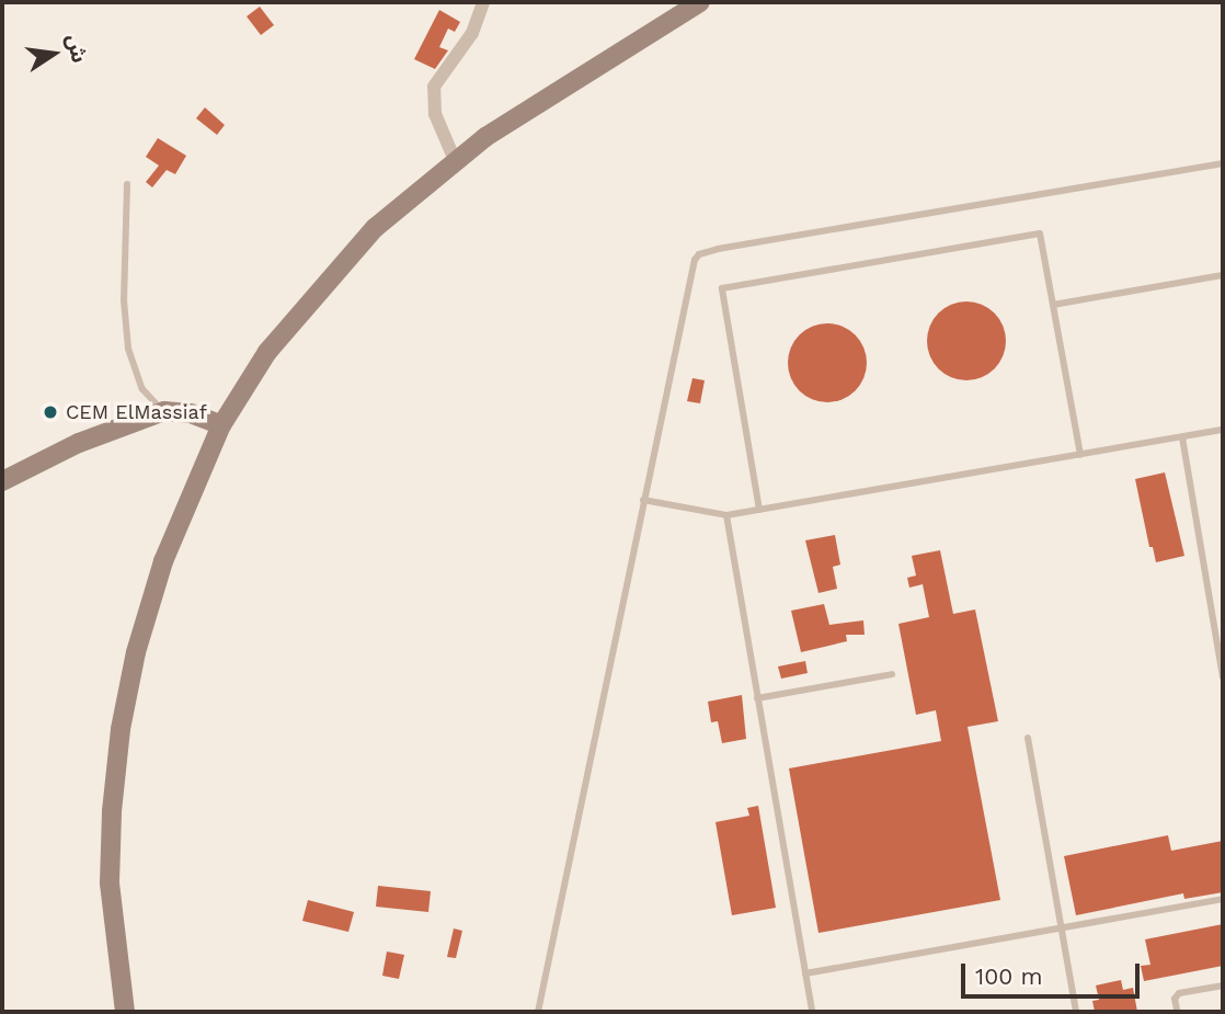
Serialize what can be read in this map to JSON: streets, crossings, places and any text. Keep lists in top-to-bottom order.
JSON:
{
  "places": ["CEM ElMassiaf"],
  "scale_bar": "100 m",
  "north": "right"
}
